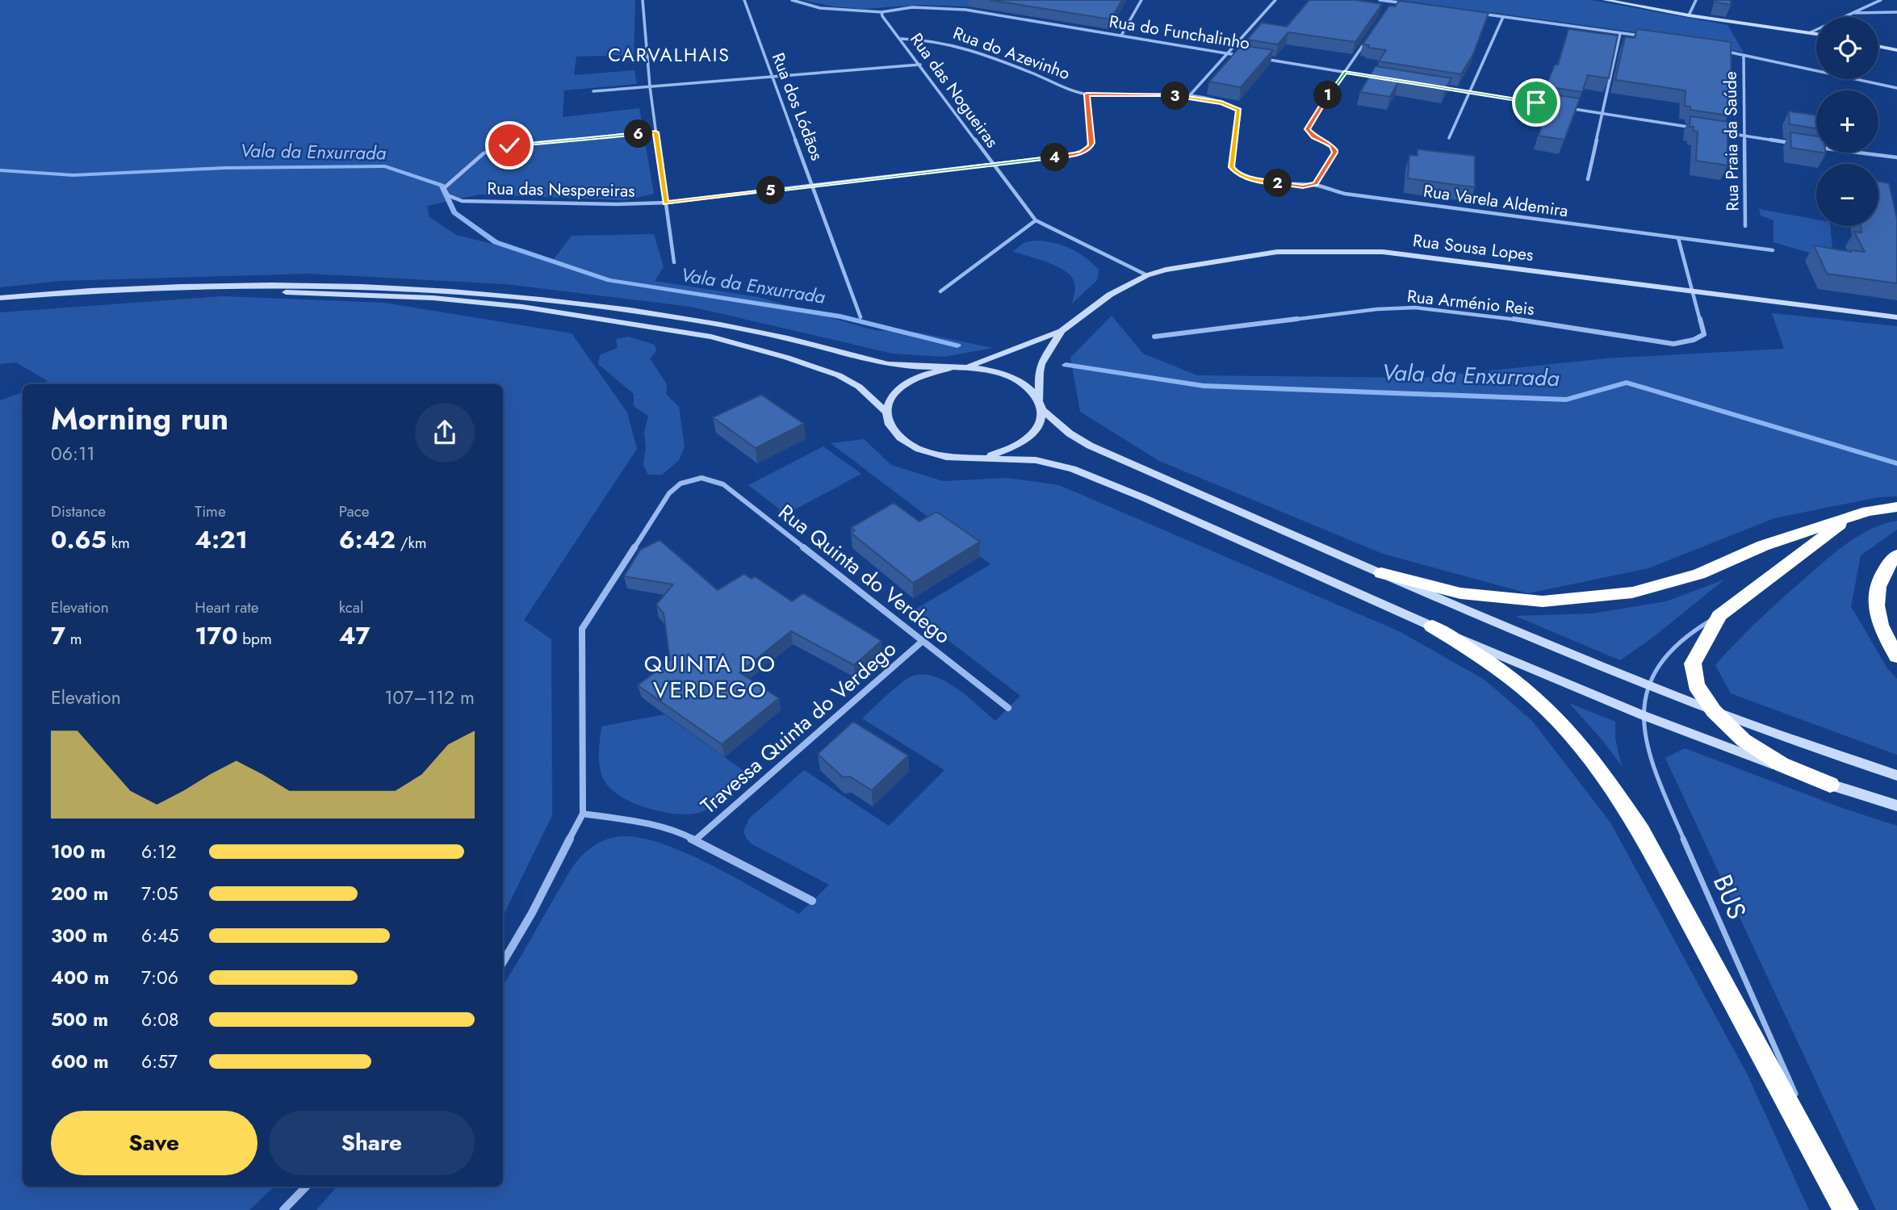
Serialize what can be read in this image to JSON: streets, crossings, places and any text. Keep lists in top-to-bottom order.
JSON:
{
  "streets": {
    "main road": ["Rua Sousa Lopes"],
    "street": [
      "Rua do Funchalinho",
      "Rua do Azevinho",
      "Rua das Nogueiras",
      "Rua dos Lódãos",
      "Rua Praia da Saúde",
      "Rua das Nespereiras",
      "Rua Varela Aldemira",
      "Rua Arménio Reis",
      "Rua Quinta do Verdego",
      "Travessa Quinta do Verdego"
    ],
    "lane": ["BUS"]
  },
  "crossings": [
    ["Rua do Funchalinho", "Rua das Nogueiras"],
    ["Rua do Azevinho", "Rua das Nogueiras"],
    ["Rua do Azevinho", "Rua das Nespereiras"],
    ["Rua do Azevinho", "Rua Varela Aldemira"],
    ["Rua das Nogueiras", "Rua das Nespereiras"],
    ["Rua das Nogueiras", "Rua Sousa Lopes"],
    ["Rua dos Lódãos", "Rua das Nespereiras"],
    ["Rua Sousa Lopes", "Rua Arménio Reis"],
    ["Rua Quinta do Verdego", "Travessa Quinta do Verdego"]
  ],
  "districts": ["CARVALHAIS", "QUINTA DO VERDEGO"],
  "water": ["Vala da Enxurrada"],
  "page": {
    "map_buttons": ["+", "−"],
    "pins": [
      "1",
      "3",
      "6",
      "4",
      "2",
      "5"
    ],
    "heading": ["Morning run", "06:11"],
    "stats": [
      ["Distance", "0.65 km"],
      ["Time", "4:21"],
      ["Pace", "6:42 /km"],
      ["Elevation", "7 m"],
      ["Heart rate", "170 bpm"],
      ["kcal", "47"]
    ],
    "chart": ["Elevation", "107–112 m"],
    "list": [
      {
        "name": "100 m",
        "note": "6:12"
      },
      {
        "name": "200 m",
        "note": "7:05"
      },
      {
        "name": "300 m",
        "note": "6:45"
      },
      {
        "name": "400 m",
        "note": "7:06"
      },
      {
        "name": "500 m",
        "note": "6:08"
      },
      {
        "name": "600 m",
        "note": "6:57"
      }
    ],
    "buttons": ["Save", "Share"]
  }
}
